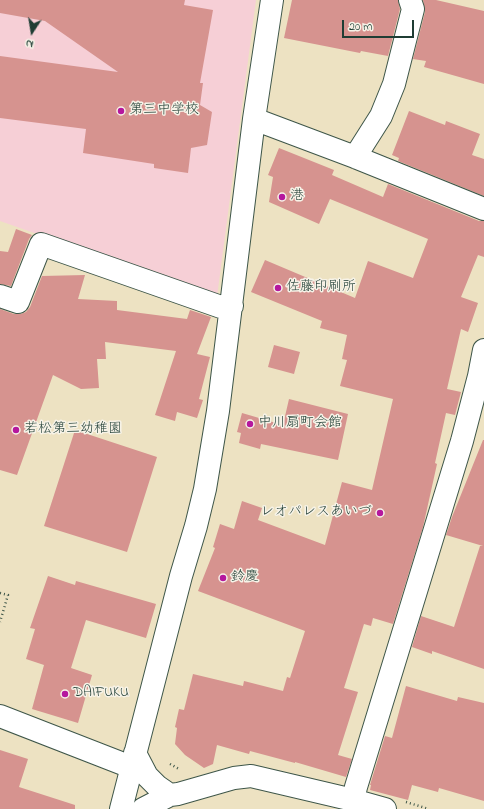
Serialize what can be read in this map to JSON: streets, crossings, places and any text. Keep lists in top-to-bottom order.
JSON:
{
  "places": [
    "第三中学校",
    "港",
    "佐藤印刷所",
    "中川扇町会館",
    "若松第三幼稚園",
    "レオパレスあいづ",
    "鈴慶",
    "DAIFUKU"
  ],
  "scale_bar": "20 m",
  "north": "bottom"
}
